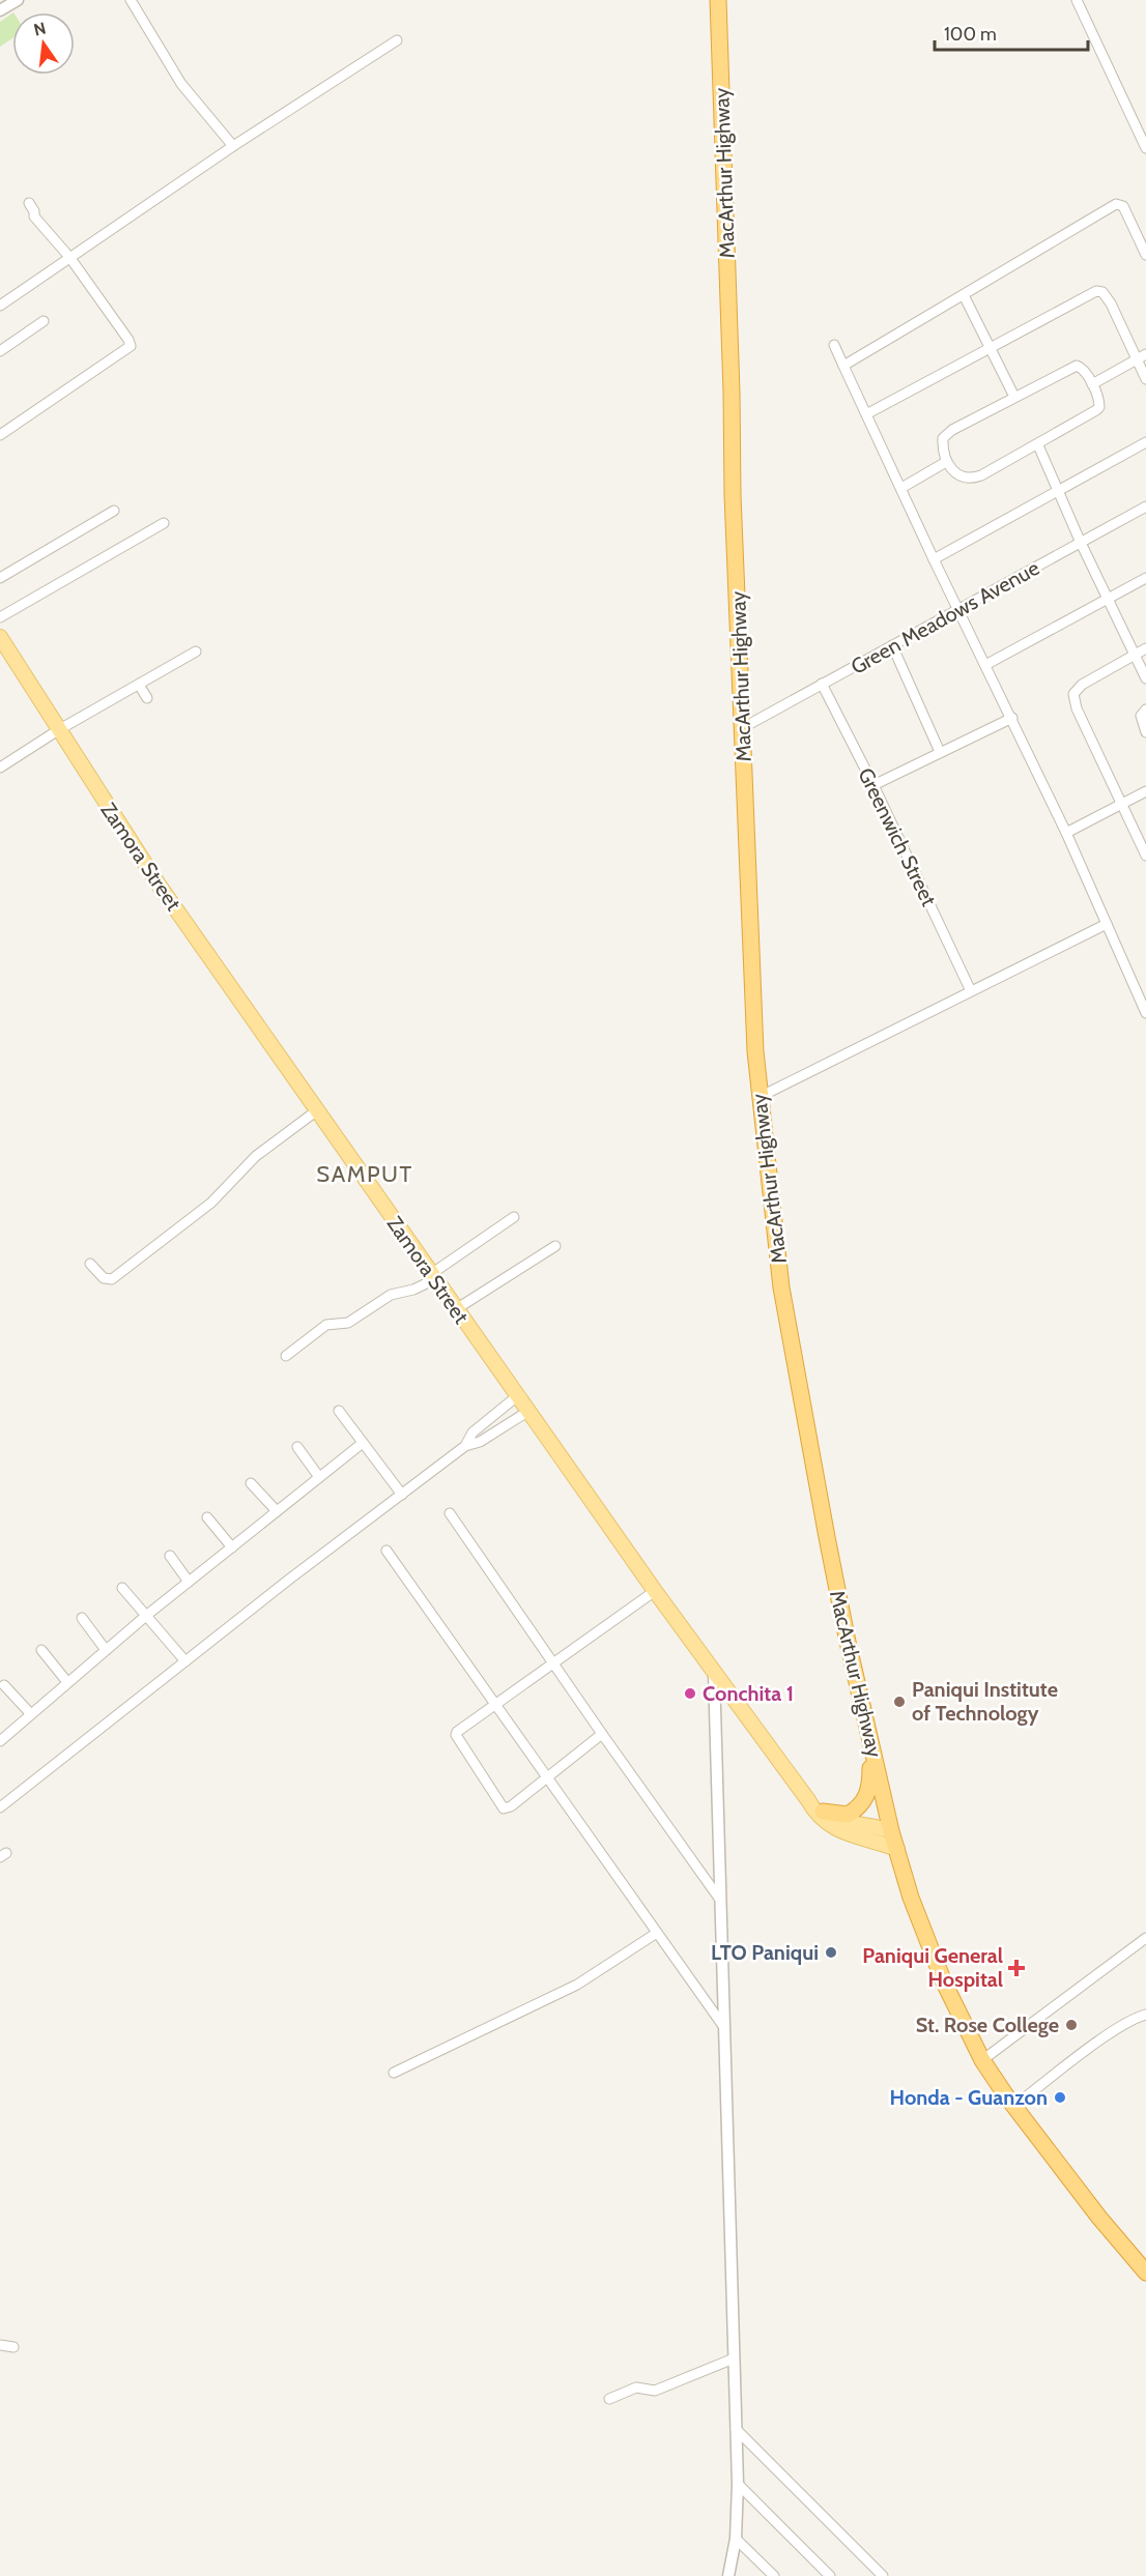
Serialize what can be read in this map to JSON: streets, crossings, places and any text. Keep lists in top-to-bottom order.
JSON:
{
  "streets": {
    "highway": ["MacArthur Highway"],
    "main road": ["Zamora Street"],
    "street": ["Green Meadows Avenue", "Greenwich Street"]
  },
  "crossings": [
    ["MacArthur Highway", "Green Meadows Avenue"],
    ["MacArthur Highway", "Zamora Street"],
    ["Green Meadows Avenue", "Greenwich Street"]
  ],
  "districts": ["SAMPUT"],
  "places": {
    "other": [
      "Conchita 1",
      "Paniqui Institute of Technology",
      "LTO Paniqui",
      "St. Rose College",
      "Honda - Guanzon"
    ],
    "health": ["Paniqui General Hospital"]
  },
  "scale_bar": "100 m",
  "north": "top"
}
